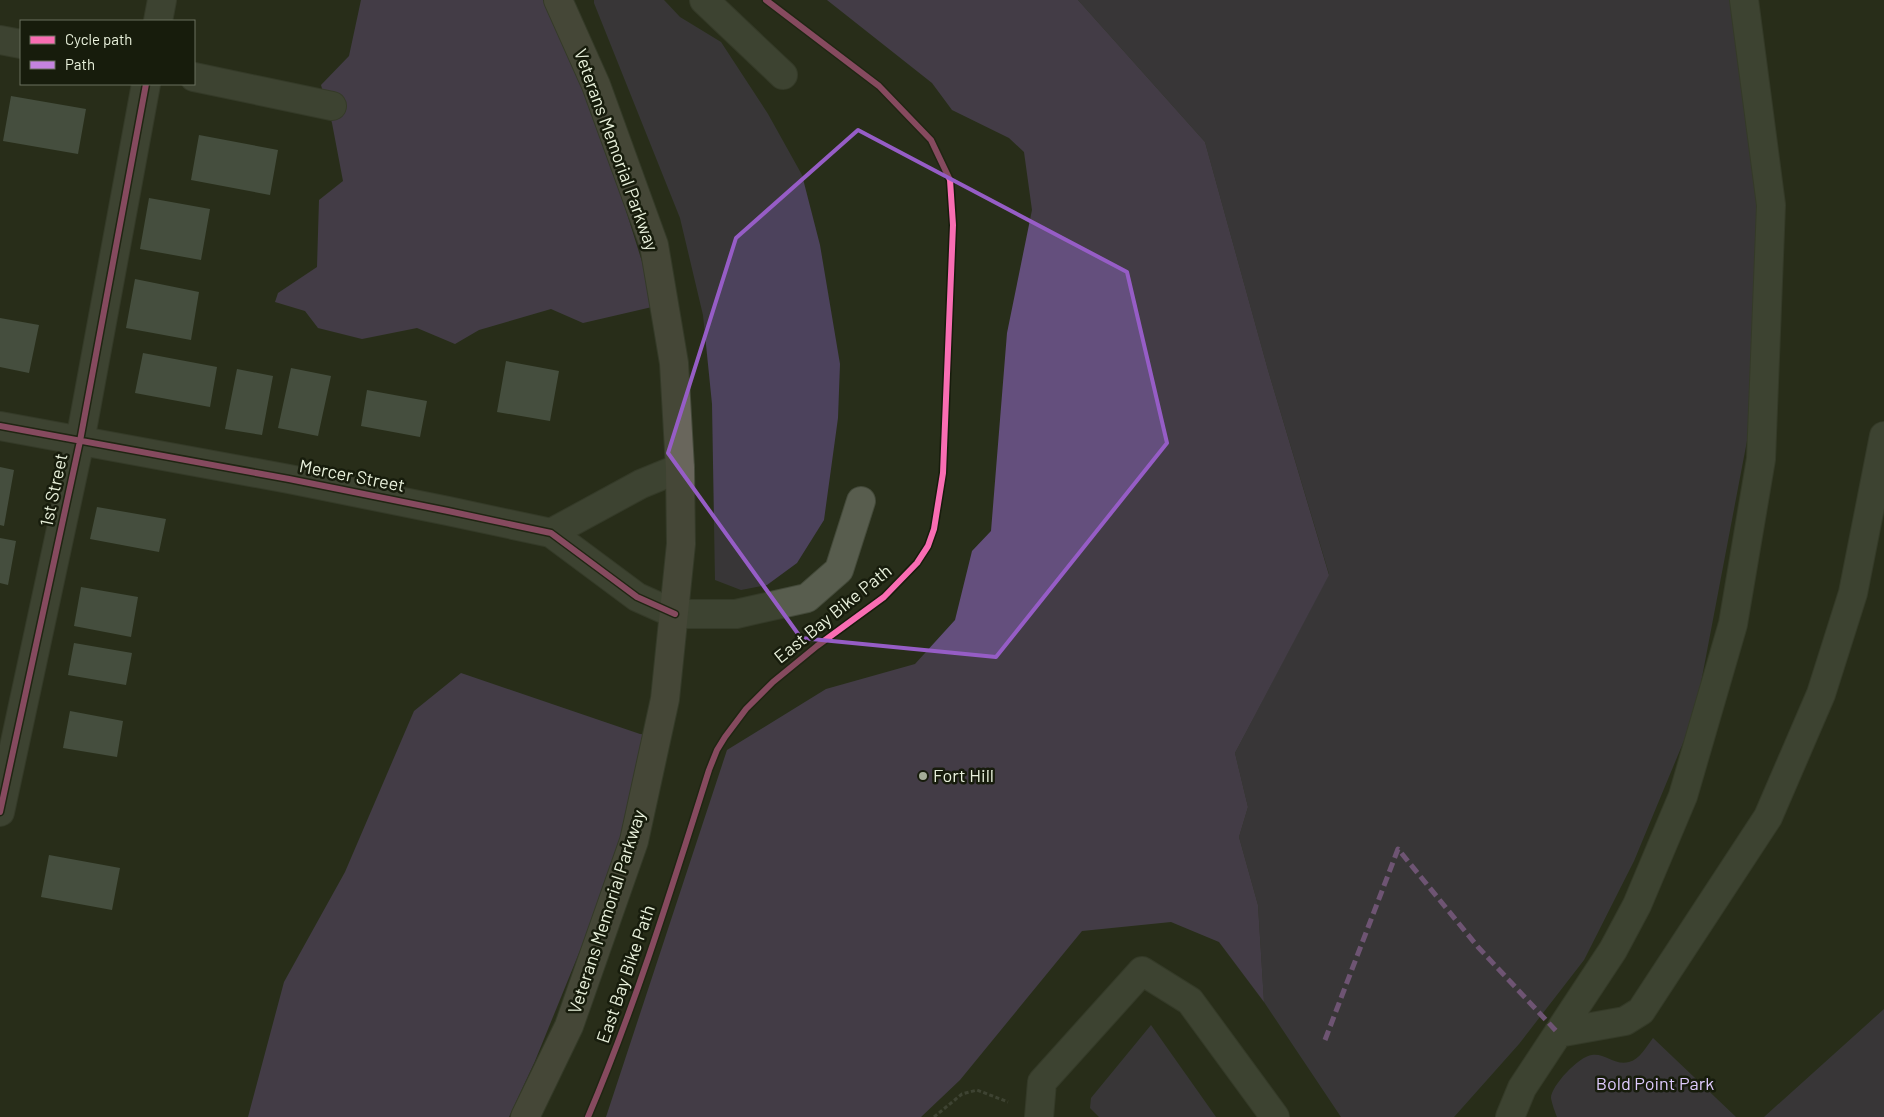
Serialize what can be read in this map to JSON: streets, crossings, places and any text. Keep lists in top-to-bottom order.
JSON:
{
  "streets": {
    "main road": ["Veterans Memorial Parkway"],
    "street": ["Mercer Street", "1st Street"],
    "cycle path": ["East Bay Bike Path"]
  },
  "crossings": [
    ["Veterans Memorial Parkway", "Mercer Street"],
    ["Mercer Street", "1st Street"]
  ],
  "parks": ["Bold Point Park"],
  "places": ["Fort Hill"],
  "legend": ["Cycle path", "Path"]
}
